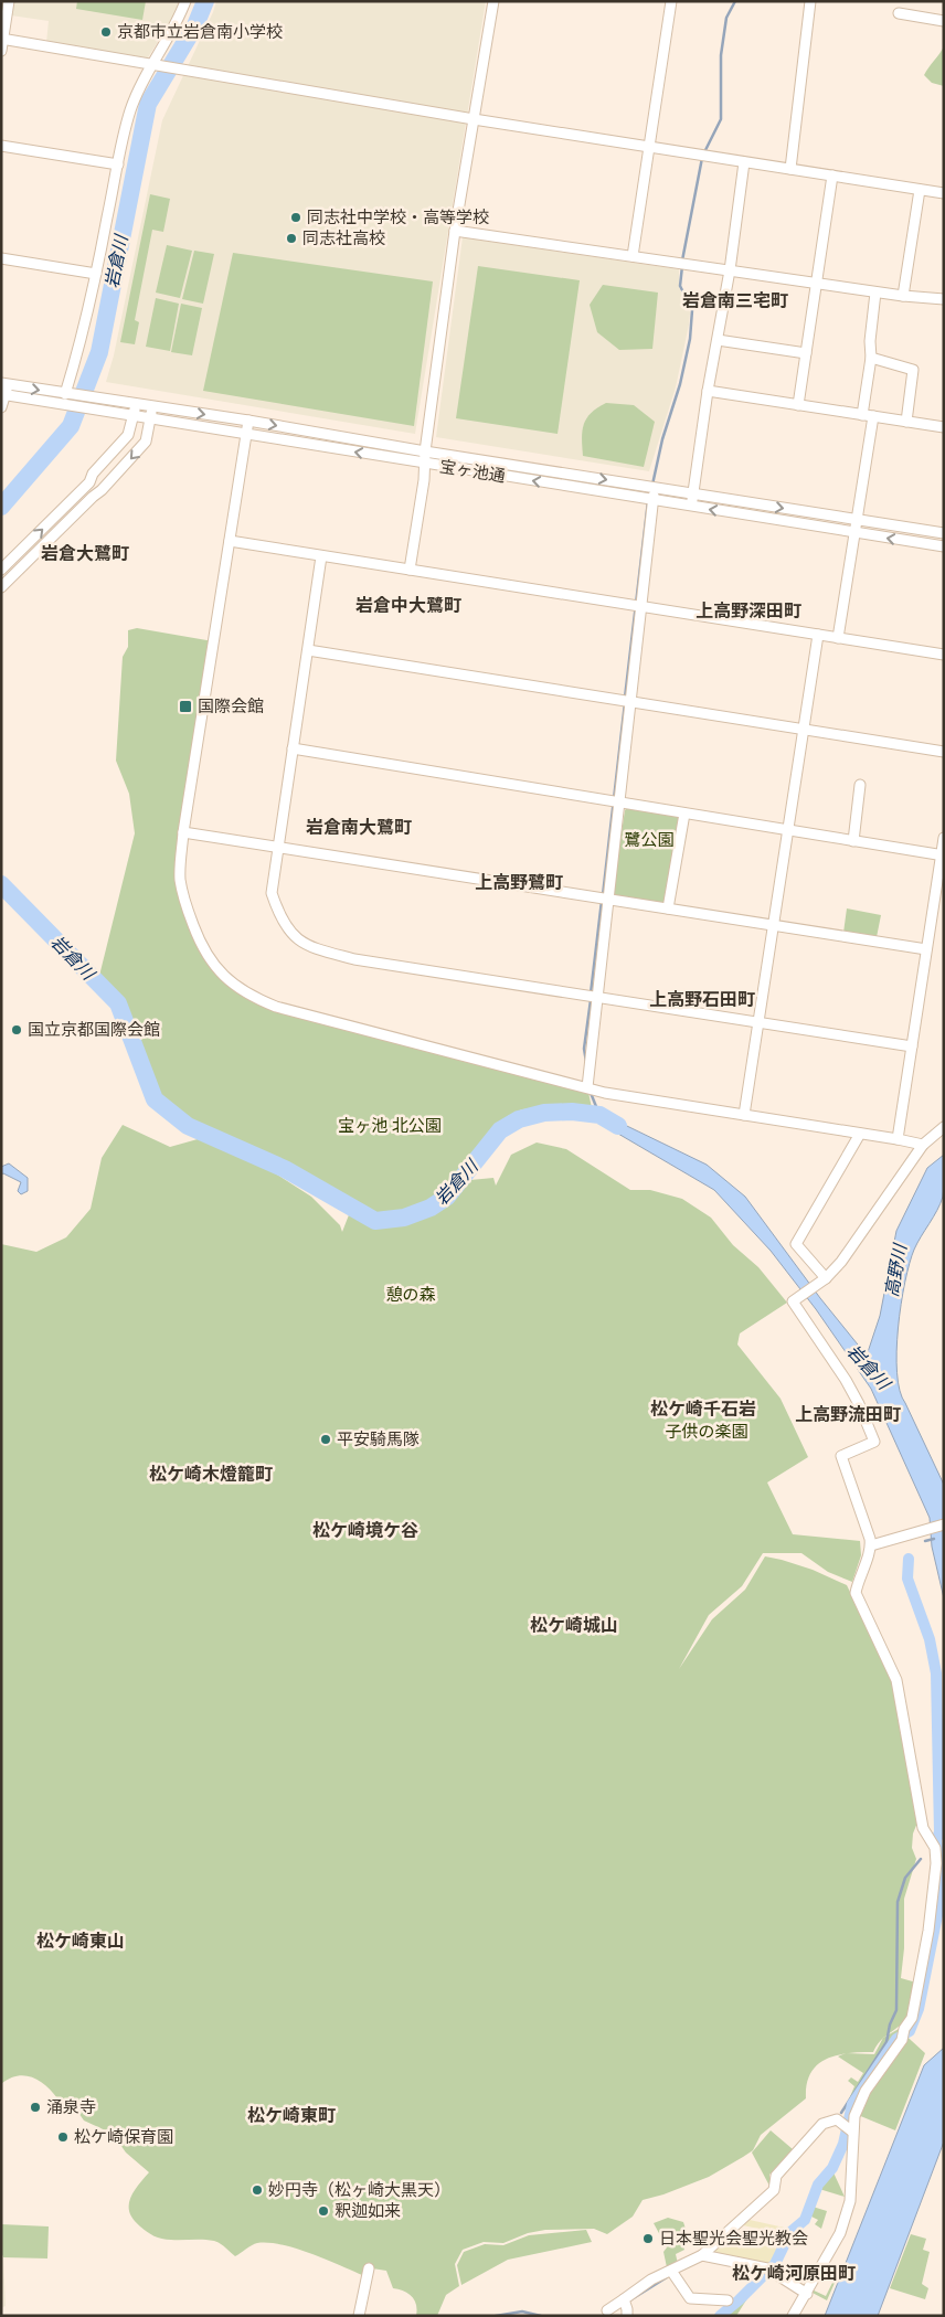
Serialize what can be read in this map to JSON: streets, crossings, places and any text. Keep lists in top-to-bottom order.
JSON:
{
  "streets": {
    "street": ["宝ヶ池通"]
  },
  "districts": [
    "岩倉南三宅町",
    "岩倉大鷺町",
    "岩倉中大鷺町",
    "上高野深田町",
    "岩倉南大鷺町",
    "上高野鷺町",
    "上高野石田町",
    "松ケ崎千石岩",
    "上高野流田町",
    "松ケ崎木燈籠町",
    "松ケ崎境ケ谷",
    "松ケ崎城山",
    "松ケ崎東山",
    "松ケ崎東町",
    "松ケ崎河原田町"
  ],
  "water": ["岩倉川", "高野川"],
  "parks": [
    "鷺公園",
    "宝ヶ池 北公園",
    "憩の森",
    "子供の楽園"
  ],
  "places": {
    "other": [
      "京都市立岩倉南小学校",
      "同志社中学校・高等学校",
      "同志社高校",
      "国立京都国際会館",
      "平安騎馬隊",
      "涌泉寺",
      "松ケ崎保育園",
      "妙円寺（松ヶ崎大黒天）",
      "釈迦如来",
      "日本聖光会聖光教会"
    ],
    "transit": ["国際会館"]
  }
}
